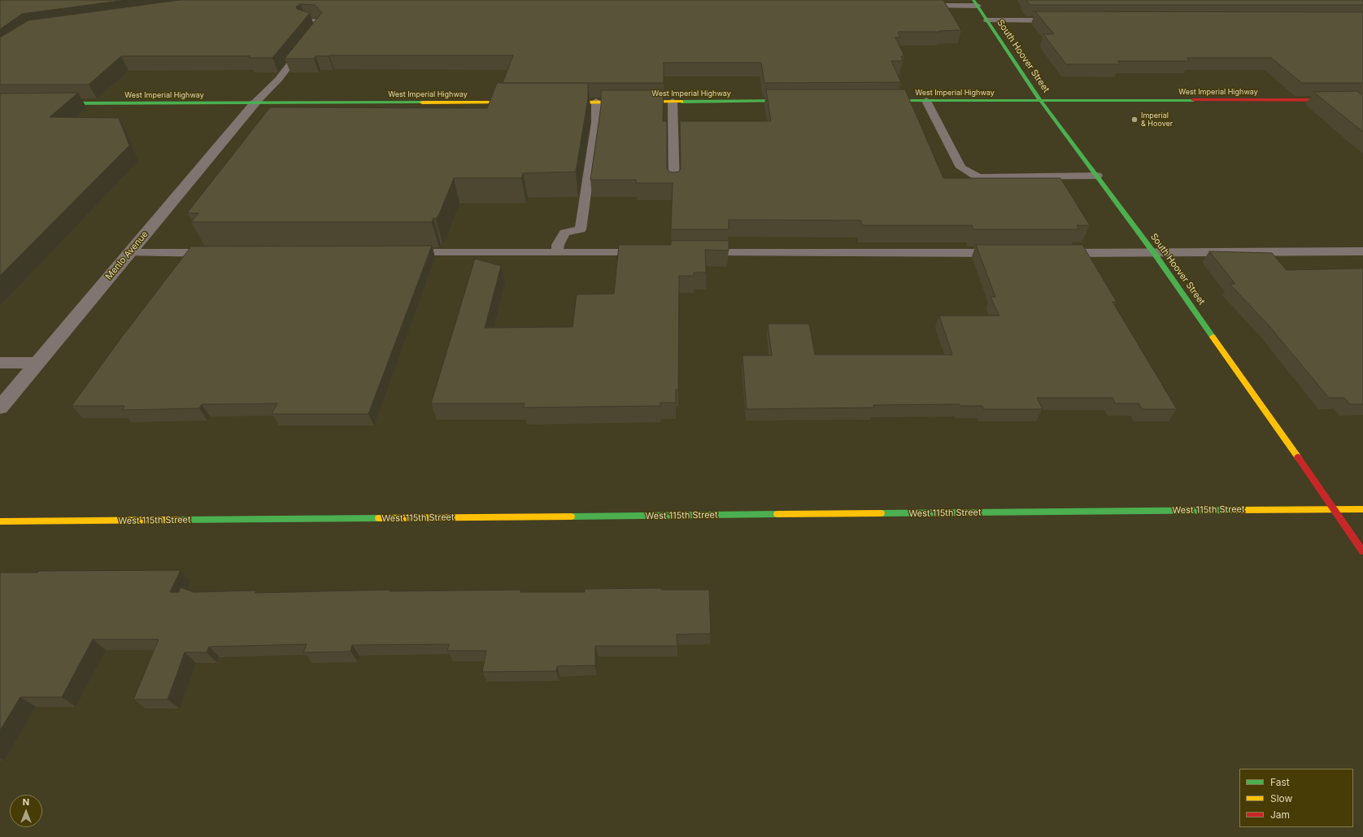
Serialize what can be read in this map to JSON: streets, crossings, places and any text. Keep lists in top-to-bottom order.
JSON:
{
  "streets": {
    "street": [
      "South Hoover Street",
      "West Imperial Highway",
      "Menlo Avenue",
      "West 115th Street"
    ]
  },
  "crossings": [
    ["South Hoover Street", "West Imperial Highway"],
    ["South Hoover Street", "West 115th Street"],
    ["West Imperial Highway", "Menlo Avenue"]
  ],
  "places": ["Imperial & Hoover"],
  "legend": ["Fast", "Slow", "Jam"],
  "north": "top"
}
